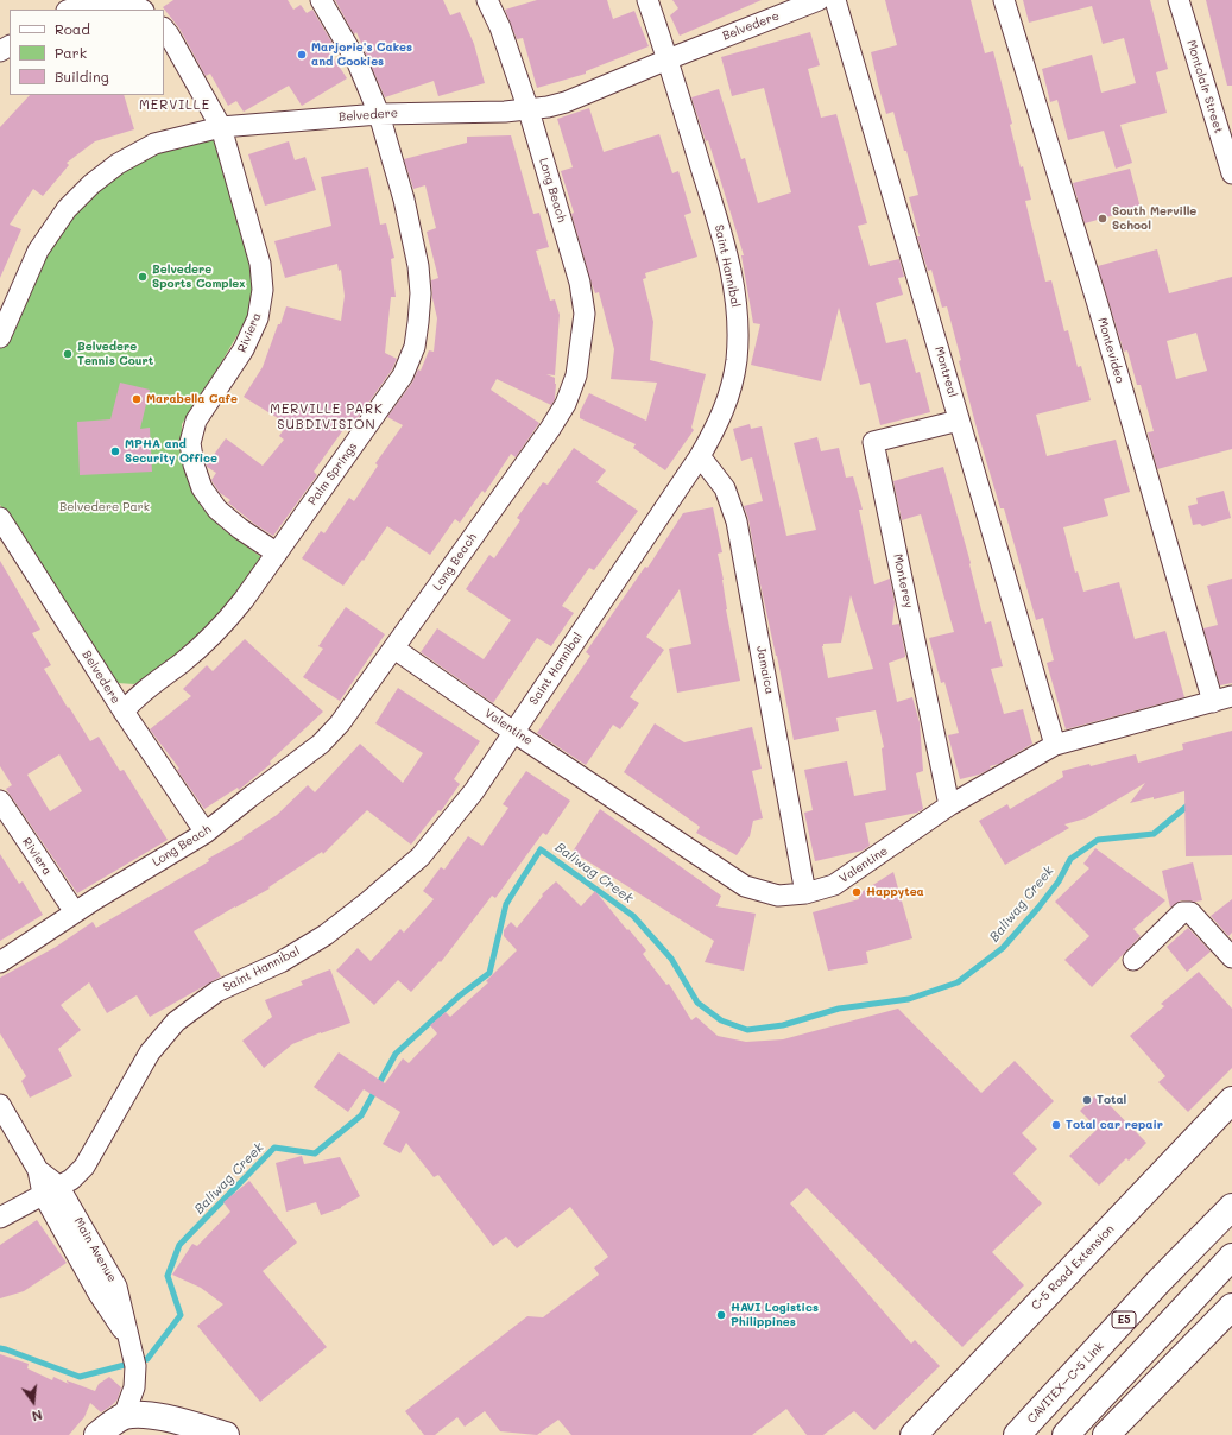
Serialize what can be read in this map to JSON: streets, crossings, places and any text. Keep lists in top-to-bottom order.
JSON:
{
  "streets": {
    "main road": ["C-5 Road Extension", "E5", "CAVITEX–C-5 Link"],
    "street": [
      "Belvedere",
      "Montclair Street",
      "Long Beach",
      "Saint Hannibal",
      "Riviera",
      "Montevideo",
      "Montreal",
      "Palm Springs",
      "Monterey",
      "Jamaica",
      "Valentine",
      "Main Avenue"
    ]
  },
  "crossings": [
    ["Belvedere", "Long Beach"],
    ["Belvedere", "Saint Hannibal"],
    ["Belvedere", "Riviera"],
    ["Belvedere", "Palm Springs"],
    ["Long Beach", "Riviera"],
    ["Long Beach", "Valentine"],
    ["Saint Hannibal", "Jamaica"],
    ["Saint Hannibal", "Valentine"],
    ["Saint Hannibal", "Main Avenue"],
    ["Riviera", "Palm Springs"],
    ["Montevideo", "Valentine"],
    ["Montreal", "Monterey"],
    ["Montreal", "Valentine"],
    ["Monterey", "Valentine"],
    ["Jamaica", "Valentine"]
  ],
  "districts": ["MERVILLE", "MERVILLE PARK SUBDIVISION"],
  "water": ["Baliwag Creek"],
  "parks": ["Belvedere Park"],
  "places": [
    "Marjorie's Cakes and Cookies",
    "South Merville School",
    "Belvedere Sports Complex",
    "Belvedere Tennis Court",
    "Marabella Cafe",
    "MPHA and Security Office",
    "Happytea",
    "Total",
    "Total car repair",
    "HAVI Logistics Philippines"
  ],
  "legend": ["Road", "Park", "Building"],
  "north": "bottom"
}
